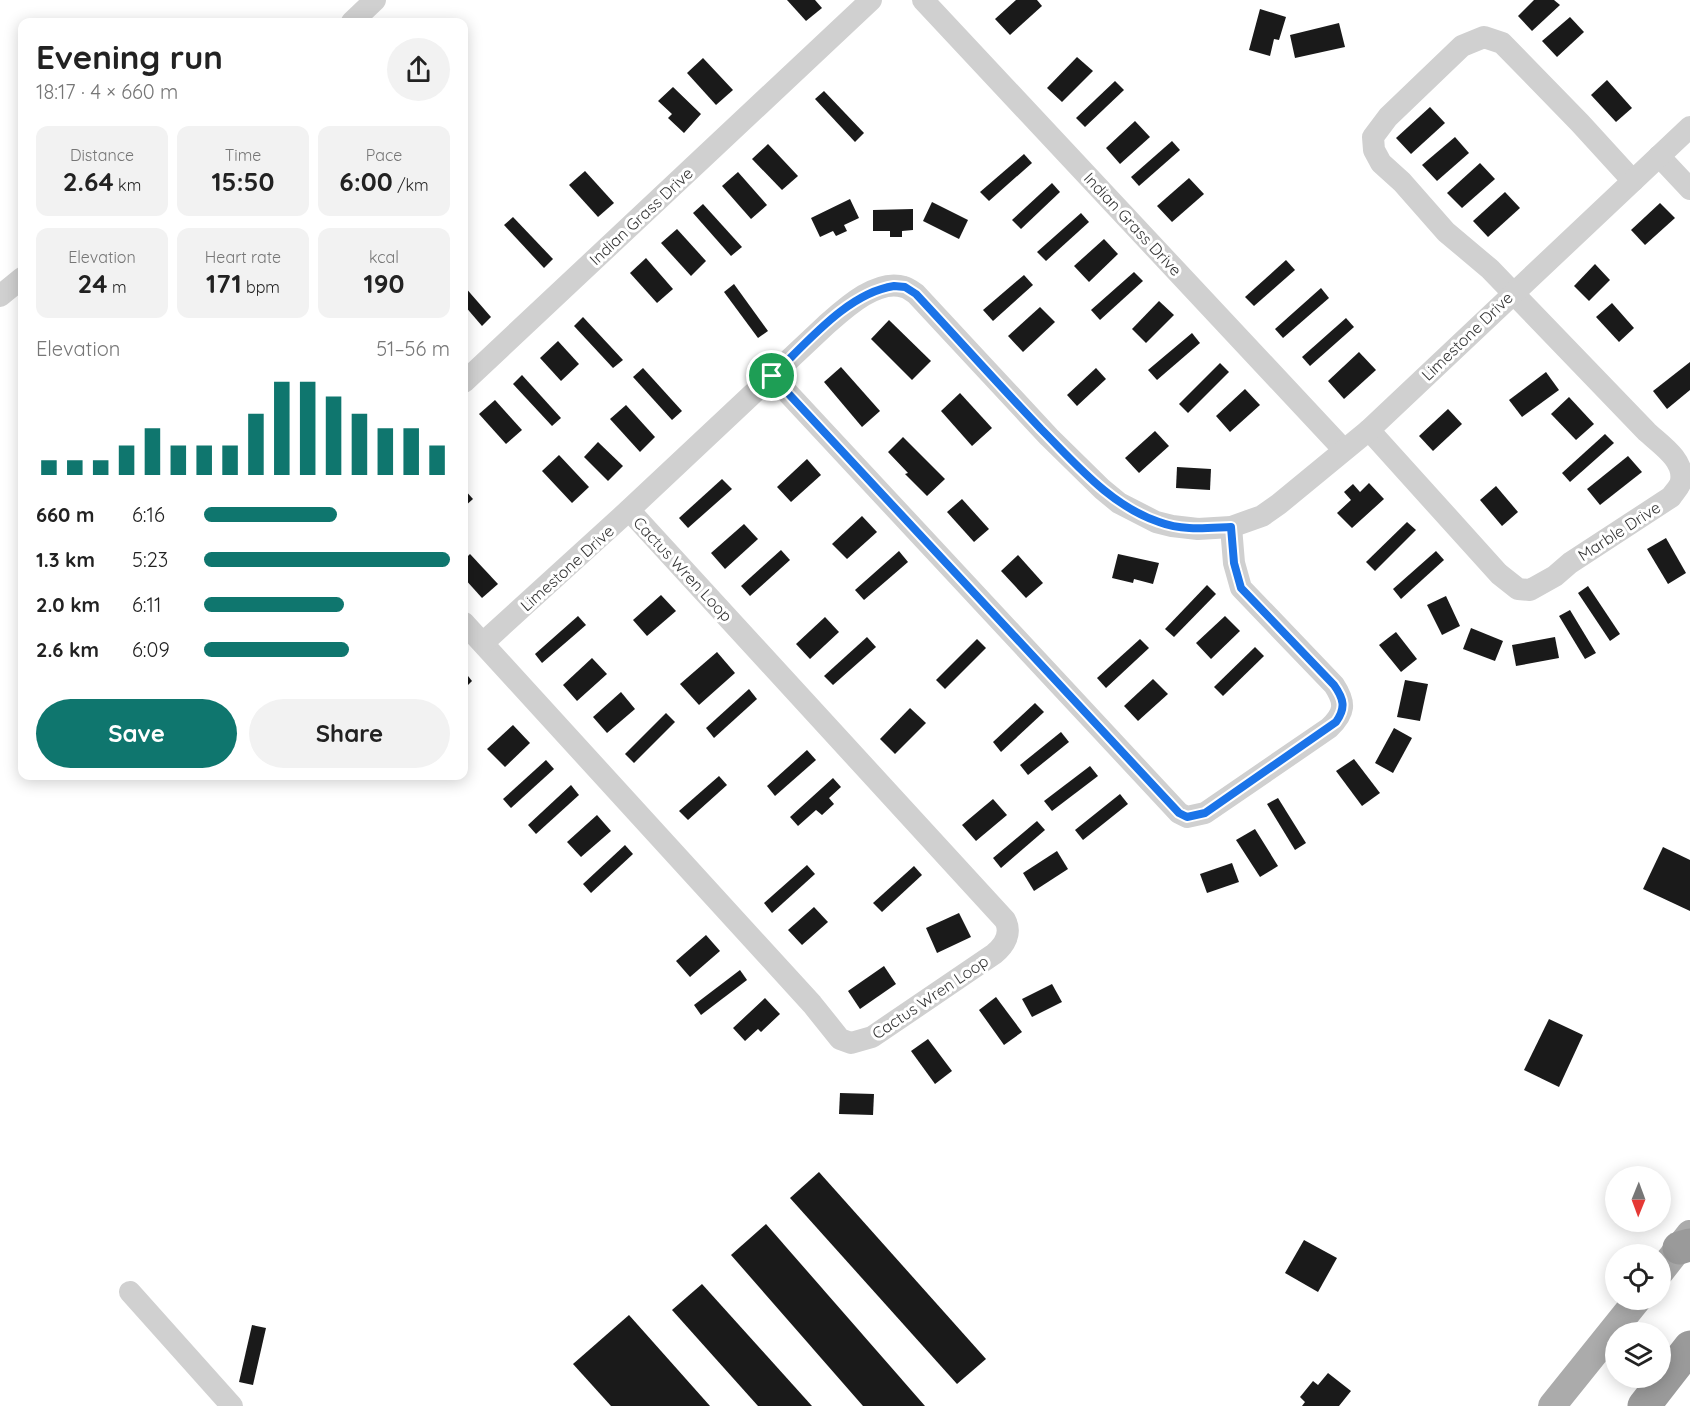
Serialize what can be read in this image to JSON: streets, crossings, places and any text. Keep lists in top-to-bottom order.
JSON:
{
  "streets": {
    "street": [
      "Indian Grass Drive",
      "Limestone Drive",
      "Marble Drive",
      "Cactus Wren Loop"
    ]
  },
  "crossings": [
    ["Indian Grass Drive", "Limestone Drive"],
    ["Limestone Drive", "Marble Drive"],
    ["Limestone Drive", "Cactus Wren Loop"]
  ],
  "north": "bottom",
  "page": {
    "heading": ["Evening run", "18:17 · 4 × 660 m"],
    "stats": [
      ["Distance", "2.64 km"],
      ["Time", "15:50"],
      ["Pace", "6:00 /km"],
      ["Elevation", "24 m"],
      ["Heart rate", "171 bpm"],
      ["kcal", "190"]
    ],
    "chart": ["Elevation", "51–56 m"],
    "list": [
      {
        "name": "660 m",
        "note": "6:16"
      },
      {
        "name": "1.3 km",
        "note": "5:23"
      },
      {
        "name": "2.0 km",
        "note": "6:11"
      },
      {
        "name": "2.6 km",
        "note": "6:09"
      }
    ],
    "buttons": ["Save", "Share"]
  }
}
